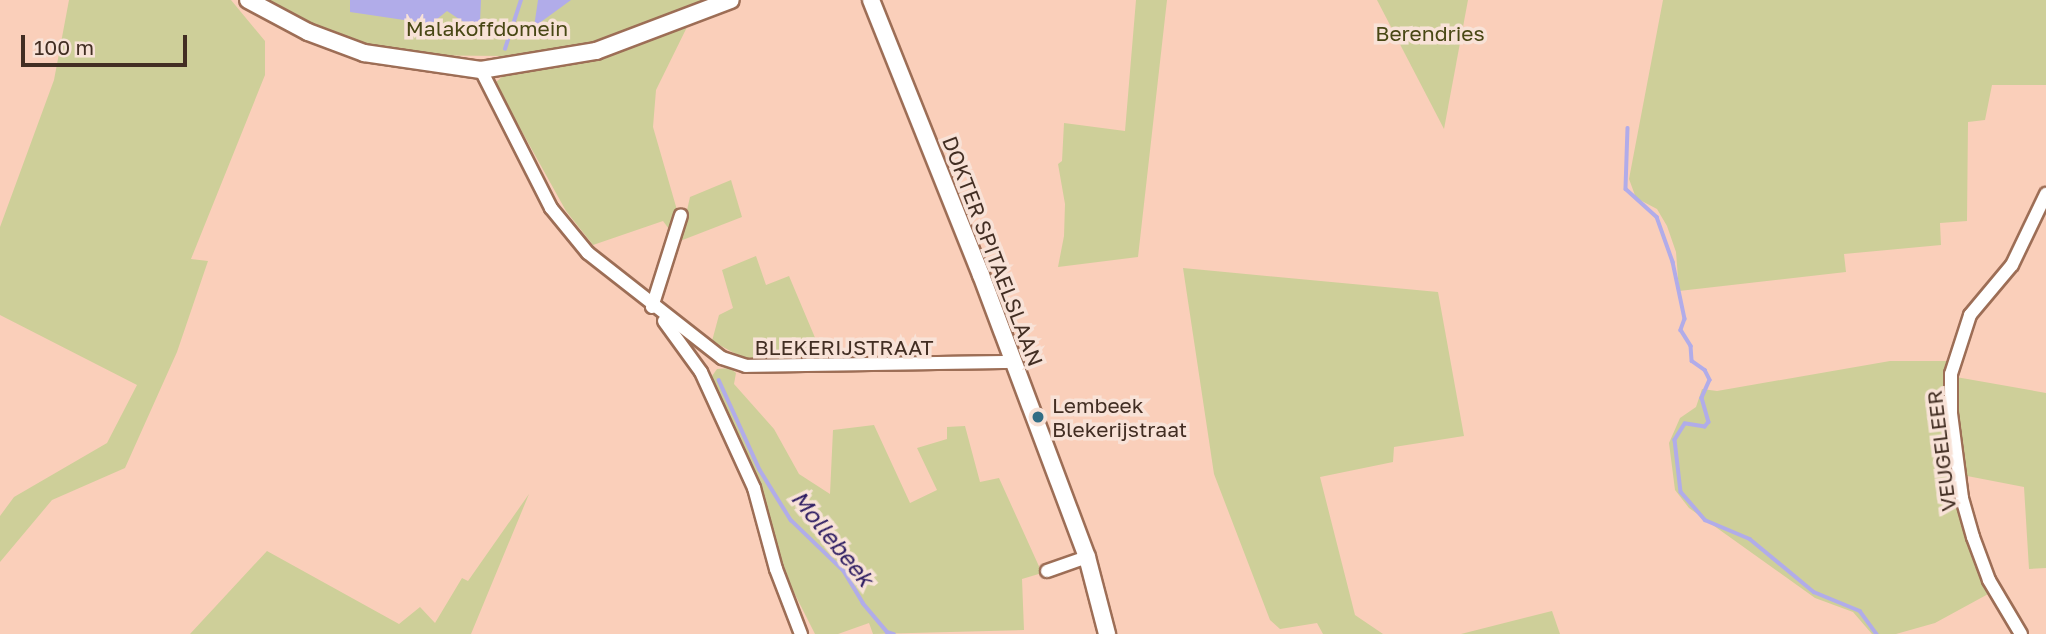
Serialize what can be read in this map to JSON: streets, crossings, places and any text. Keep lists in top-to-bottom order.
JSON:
{
  "streets": {
    "street": ["DOKTER SPITAELSLAAN", "BLEKERIJSTRAAT", "VEUGELEER"]
  },
  "crossings": [
    ["DOKTER SPITAELSLAAN", "BLEKERIJSTRAAT"]
  ],
  "water": ["Mollebeek"],
  "parks": ["Malakoffdomein", "Berendries"],
  "places": ["Lembeek Blekerijstraat"],
  "scale_bar": "100 m"
}
